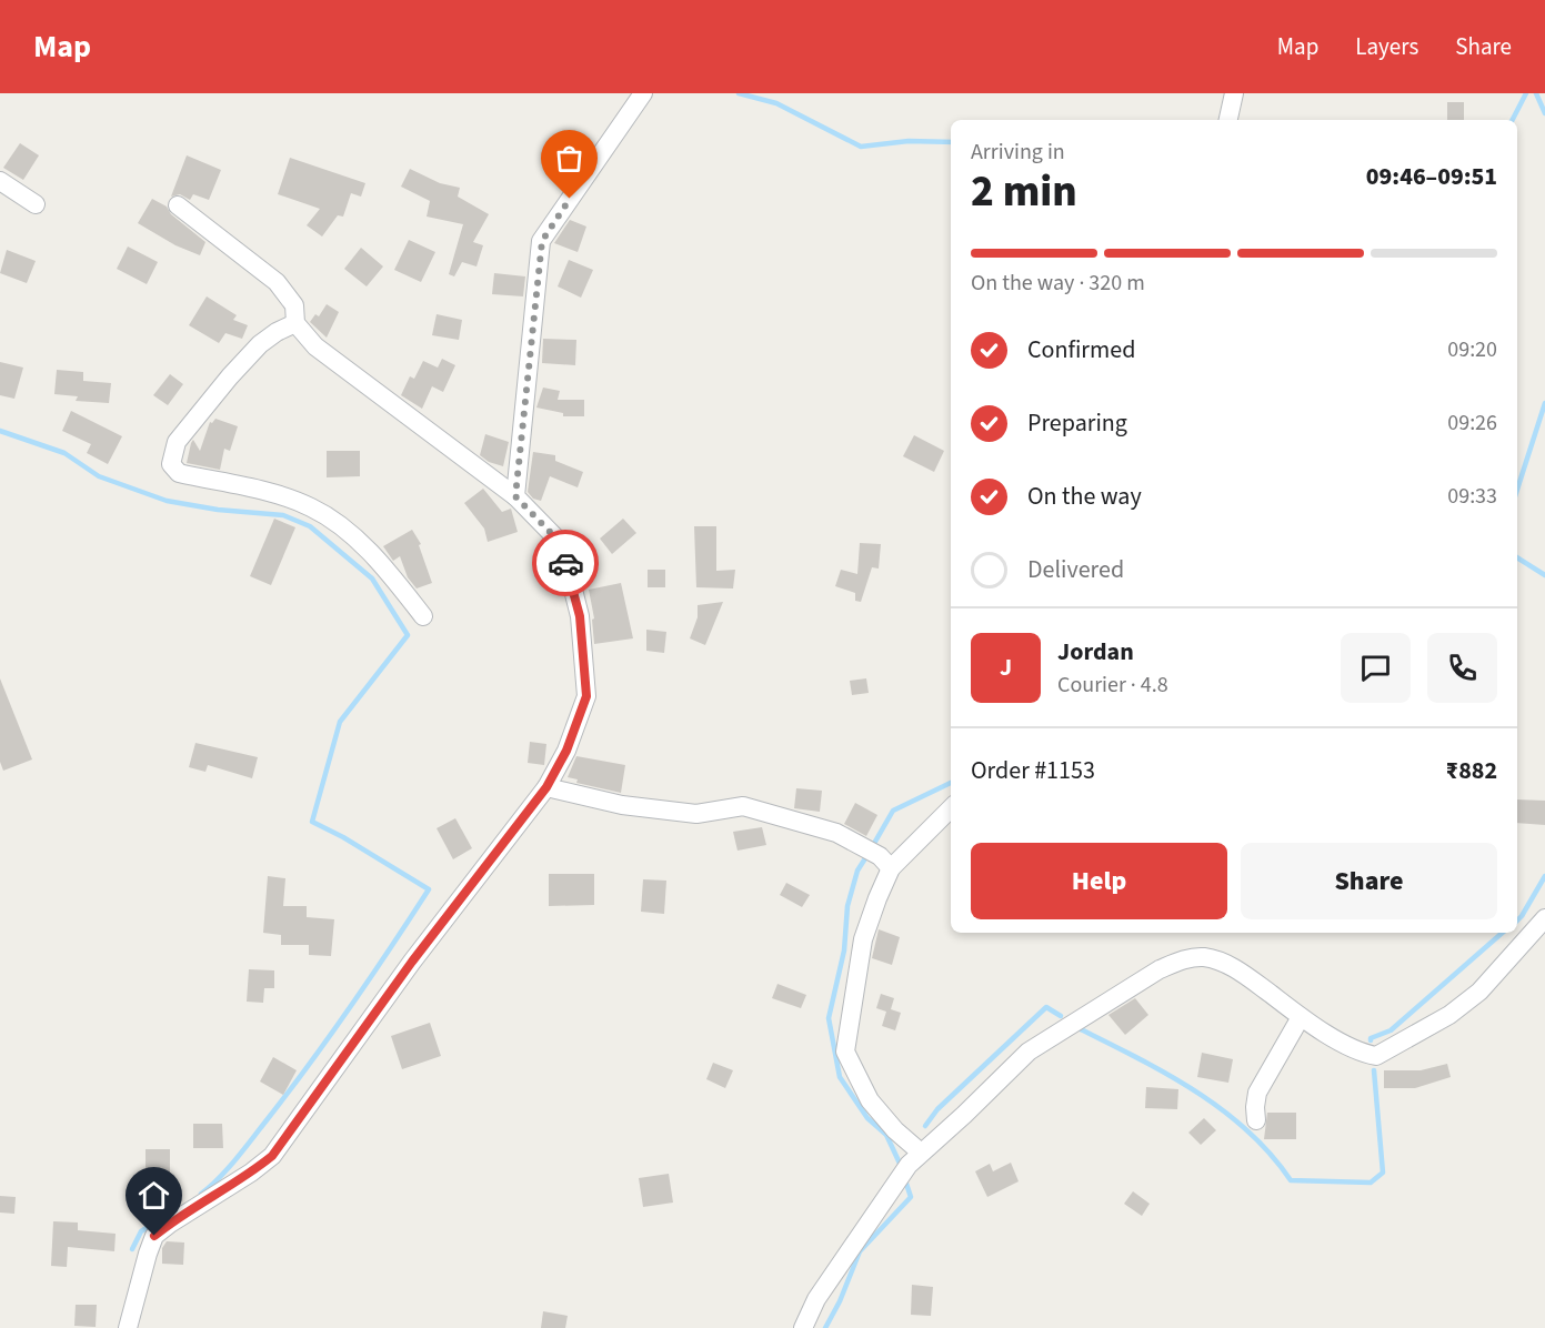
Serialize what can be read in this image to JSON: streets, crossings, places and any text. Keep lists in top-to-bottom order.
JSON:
{
  "page": {
    "header": "Map",
    "nav": ["Map", "Layers", "Share"],
    "heading": ["2 min", "Arriving in", "09:46–09:51"],
    "panel": [
      "Jordan",
      "Courier · 4.8",
      "Order #1153",
      "₹882"
    ],
    "bar": "On the way · 320 m",
    "list": [
      ["Confirmed", "09:20"],
      ["Preparing", "09:26"],
      ["On the way", "09:33"],
      "Delivered"
    ],
    "round": "J",
    "buttons": ["Help", "Share"]
  }
}
